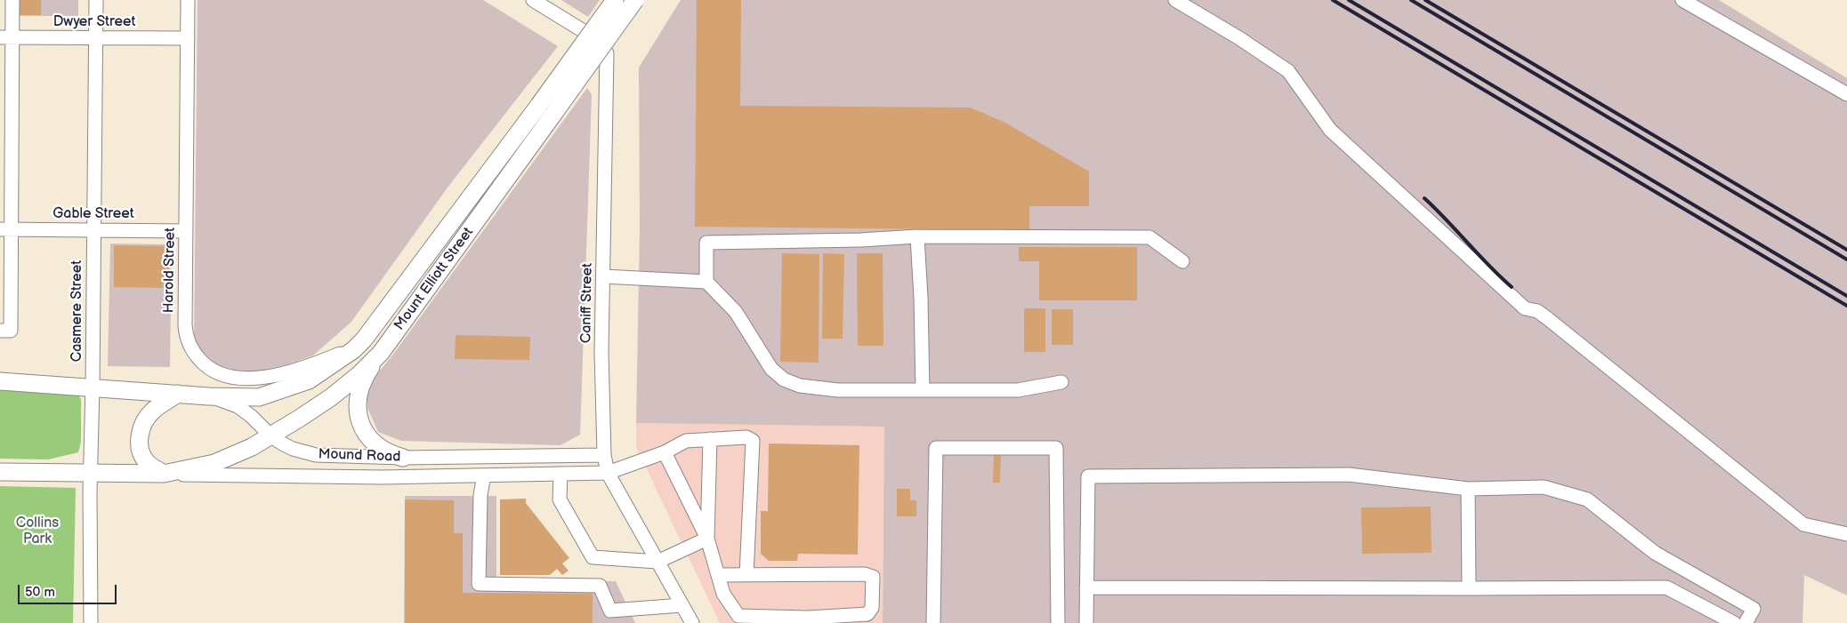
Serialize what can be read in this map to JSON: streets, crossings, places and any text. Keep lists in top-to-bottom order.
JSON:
{
  "streets": {
    "main road": ["Mount Elliott Street", "Mound Road"],
    "street": [
      "Dwyer Street",
      "Gable Street",
      "Harold Street",
      "Caniff Street",
      "Casmere Street"
    ]
  },
  "crossings": [
    ["Dwyer Street", "Harold Street"],
    ["Dwyer Street", "Casmere Street"],
    ["Gable Street", "Harold Street"],
    ["Gable Street", "Casmere Street"],
    ["Harold Street", "Mount Elliott Street"],
    ["Mount Elliott Street", "Mound Road"],
    ["Caniff Street", "Mound Road"],
    ["Casmere Street", "Mound Road"]
  ],
  "parks": ["Collins Park"],
  "scale_bar": "50 m"
}
